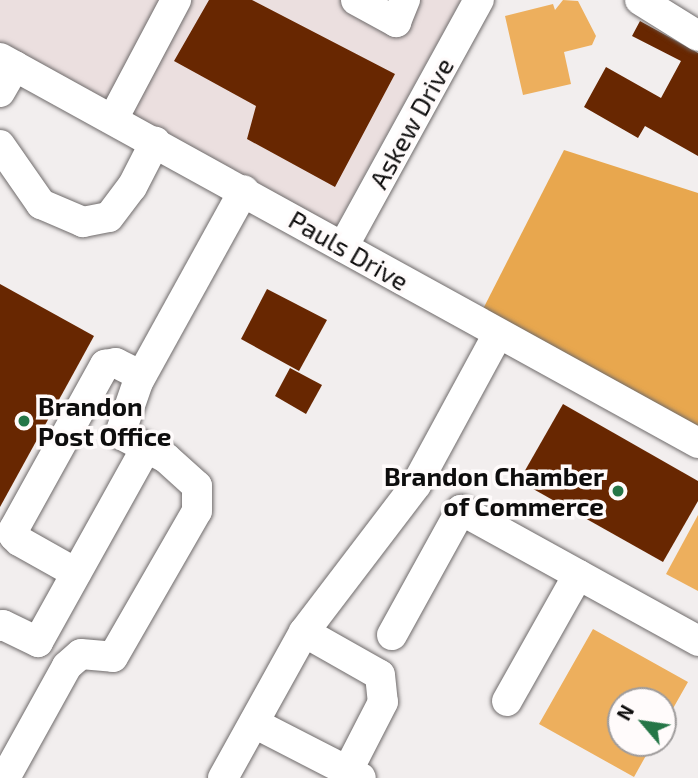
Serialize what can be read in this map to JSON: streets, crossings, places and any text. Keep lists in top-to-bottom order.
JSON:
{
  "streets": {
    "street": ["Askew Drive", "Pauls Drive"]
  },
  "crossings": [
    ["Askew Drive", "Pauls Drive"]
  ],
  "places": ["Brandon Post Office", "Brandon Chamber of Commerce"],
  "north": "top left"
}
